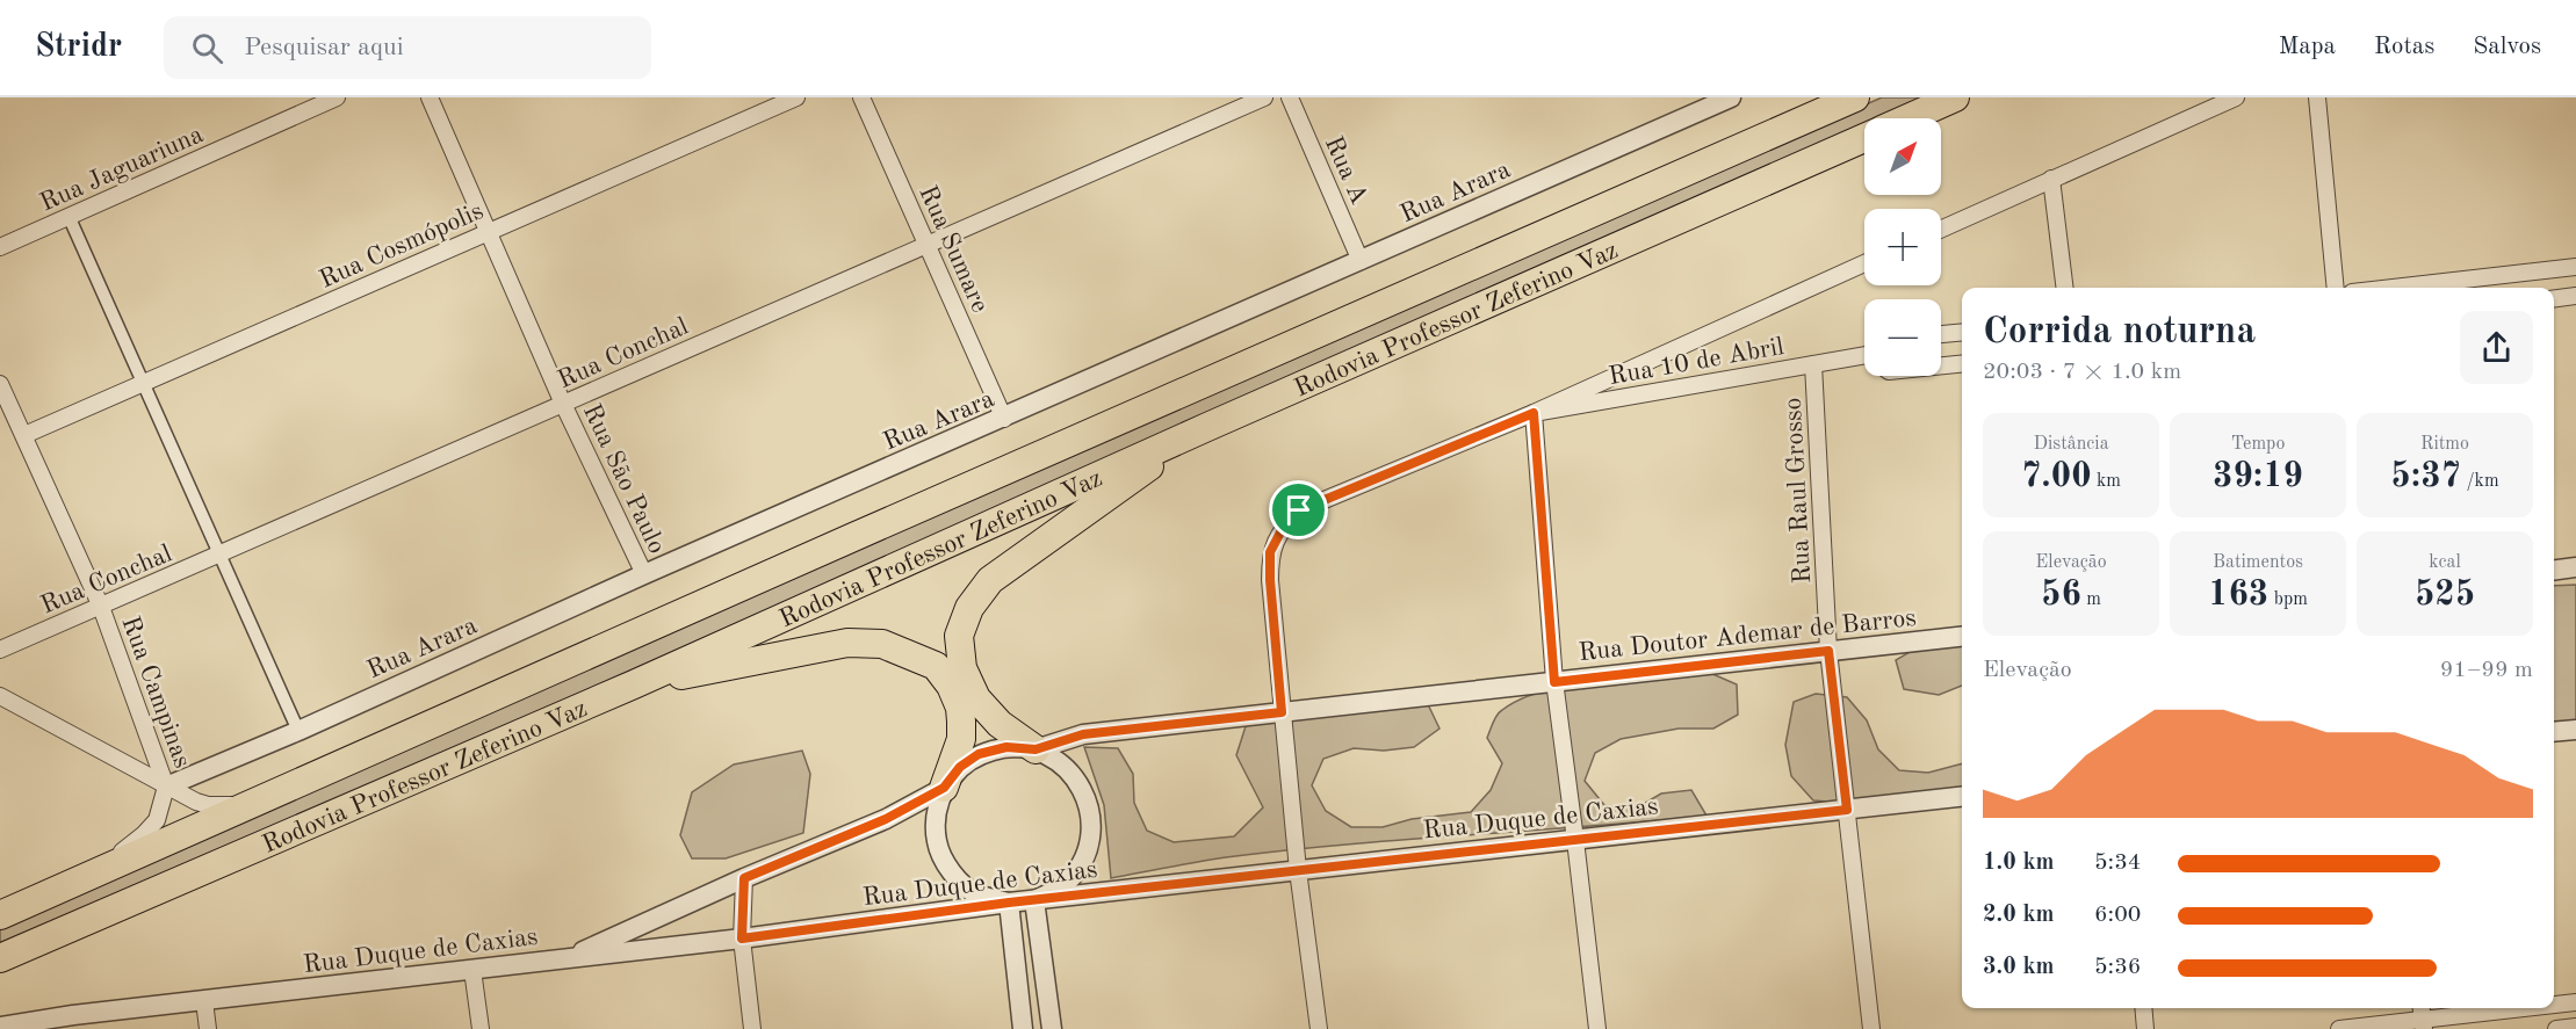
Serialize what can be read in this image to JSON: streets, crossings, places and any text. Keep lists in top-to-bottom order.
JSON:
{
  "streets": {
    "highway": ["Rodovia Professor Zeferino Vaz"],
    "street": [
      "Rua Jaguariuna",
      "Rua A",
      "Rua Arara",
      "Rua Cosmópolis",
      "Rua Sumare",
      "Rua Conchal",
      "Rua 10 de Abril",
      "Rua São Paulo",
      "Rua Raul Grosso",
      "Rua Doutor Ademar de Barros",
      "Rua Campinas",
      "Rua Duque de Caxias"
    ]
  },
  "crossings": [
    ["Rua A", "Rua Arara"],
    ["Rua Arara", "Rua Sumare"],
    ["Rua Arara", "Rua São Paulo"],
    ["Rua Arara", "Rua Campinas"],
    ["Rua Cosmópolis", "Rua São Paulo"],
    ["Rua Cosmópolis", "Rua Campinas"],
    ["Rua Sumare", "Rua Conchal"],
    ["Rua Conchal", "Rua São Paulo"],
    ["Rua Conchal", "Rua Campinas"],
    ["Rua 10 de Abril", "Rua Raul Grosso"],
    ["Rua Raul Grosso", "Rua Doutor Ademar de Barros"],
    ["Rua Raul Grosso", "Rua Duque de Caxias"],
    ["Rua Doutor Ademar de Barros", "Rua Duque de Caxias"]
  ],
  "north": "top right",
  "page": {
    "header": "Stridr",
    "search": "Pesquisar aqui",
    "nav": ["Mapa", "Rotas", "Salvos"],
    "map_buttons": ["+", "−"],
    "heading": ["Corrida noturna", "20:03 · 7 × 1.0 km"],
    "stats": [
      ["Distância", "7.00 km"],
      ["Tempo", "39:19"],
      ["Ritmo", "5:37 /km"],
      ["Elevação", "56 m"],
      ["Batimentos", "163 bpm"],
      ["kcal", "525"]
    ],
    "chart": ["Elevação", "91–99 m"],
    "list": [
      {
        "name": "1.0 km",
        "note": "5:34"
      },
      {
        "name": "2.0 km",
        "note": "6:00"
      },
      {
        "name": "3.0 km",
        "note": "5:36"
      }
    ]
  }
}
